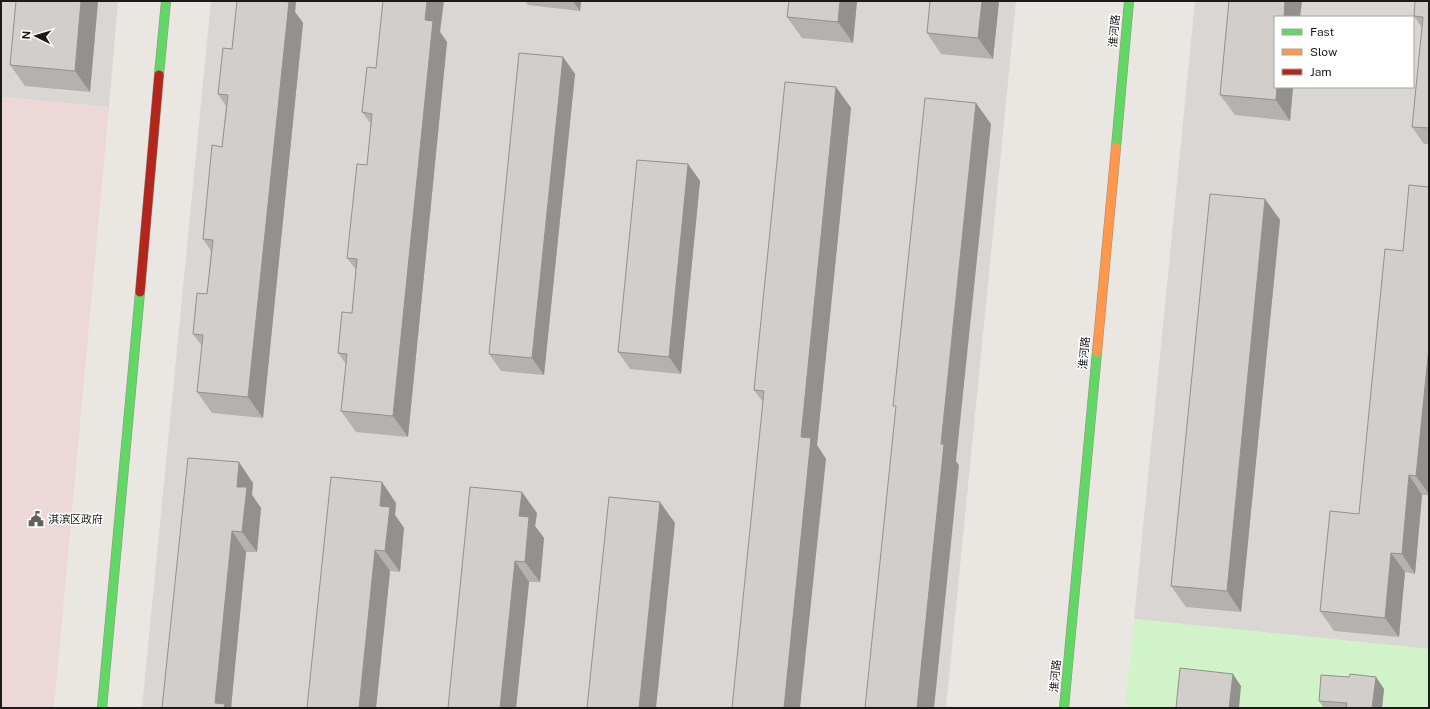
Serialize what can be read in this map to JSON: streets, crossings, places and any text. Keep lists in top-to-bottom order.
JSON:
{
  "streets": {
    "street": ["淮河路"]
  },
  "places": {
    "public building": ["淇滨区政府"]
  },
  "legend": ["Fast", "Slow", "Jam"],
  "north": "left"
}
